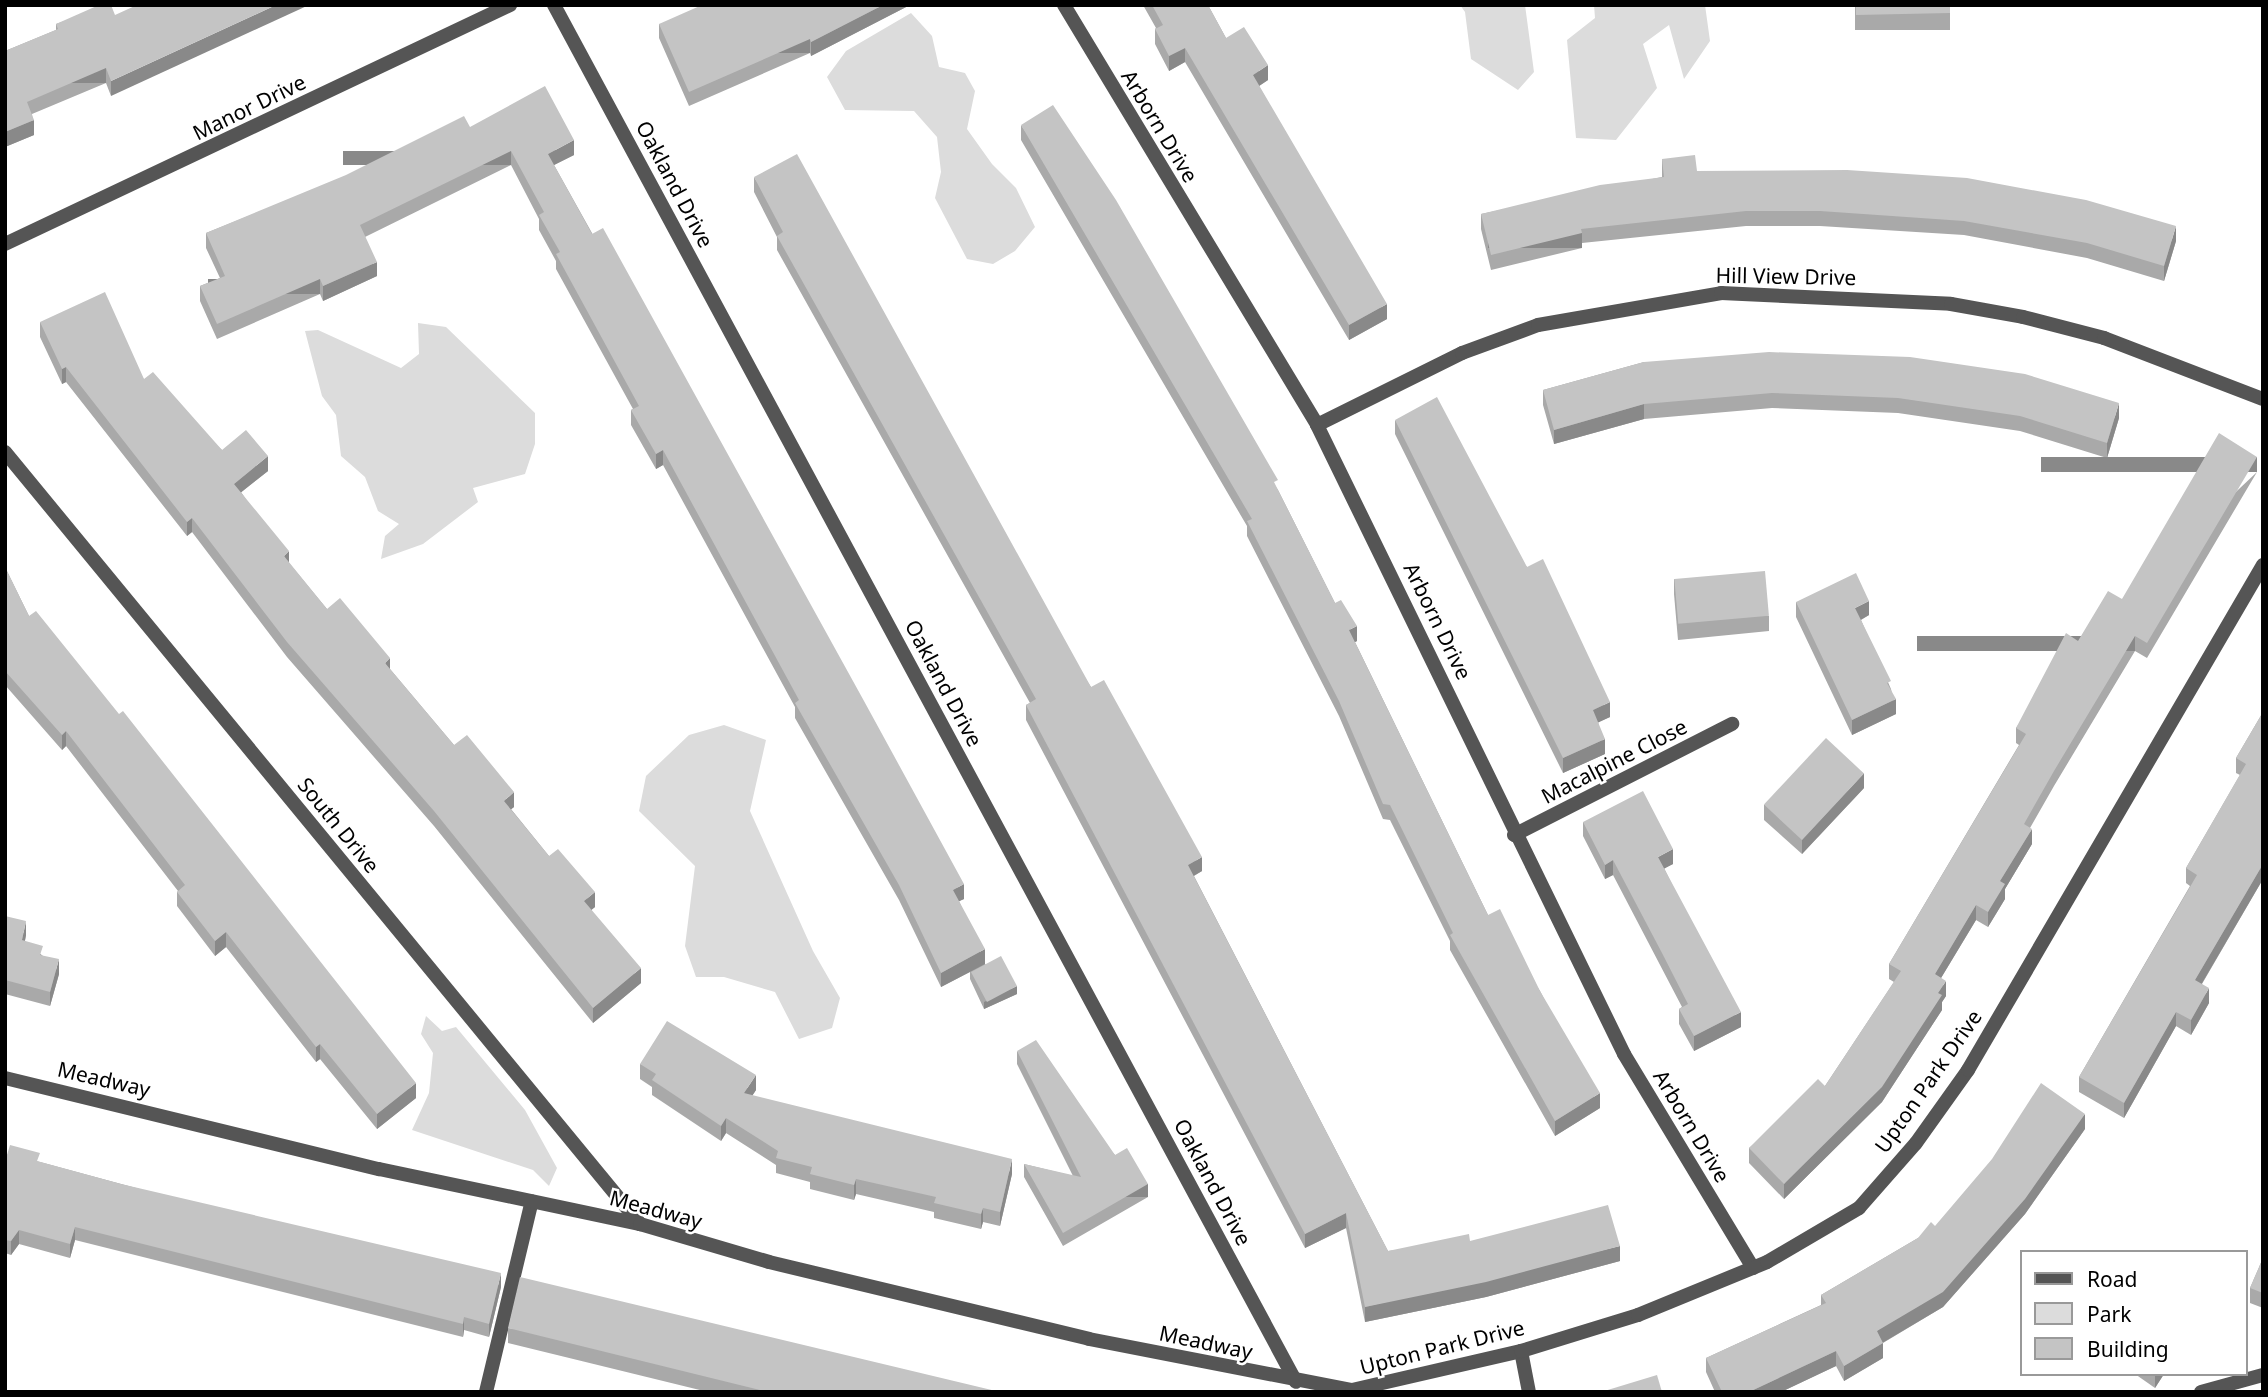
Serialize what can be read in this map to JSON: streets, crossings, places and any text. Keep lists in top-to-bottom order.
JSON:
{
  "streets": {
    "street": [
      "Manor Drive",
      "Arborn Drive",
      "Oakland Drive",
      "Hill View Drive",
      "Macalpine Close",
      "South Drive",
      "Meadway",
      "Upton Park Drive"
    ]
  },
  "crossings": [
    ["Arborn Drive", "Hill View Drive"],
    ["Arborn Drive", "Macalpine Close"],
    ["Arborn Drive", "Upton Park Drive"],
    ["Oakland Drive", "Meadway"],
    ["Oakland Drive", "Upton Park Drive"],
    ["South Drive", "Meadway"],
    ["Meadway", "Upton Park Drive"]
  ],
  "legend": ["Road", "Park", "Building"]
}
